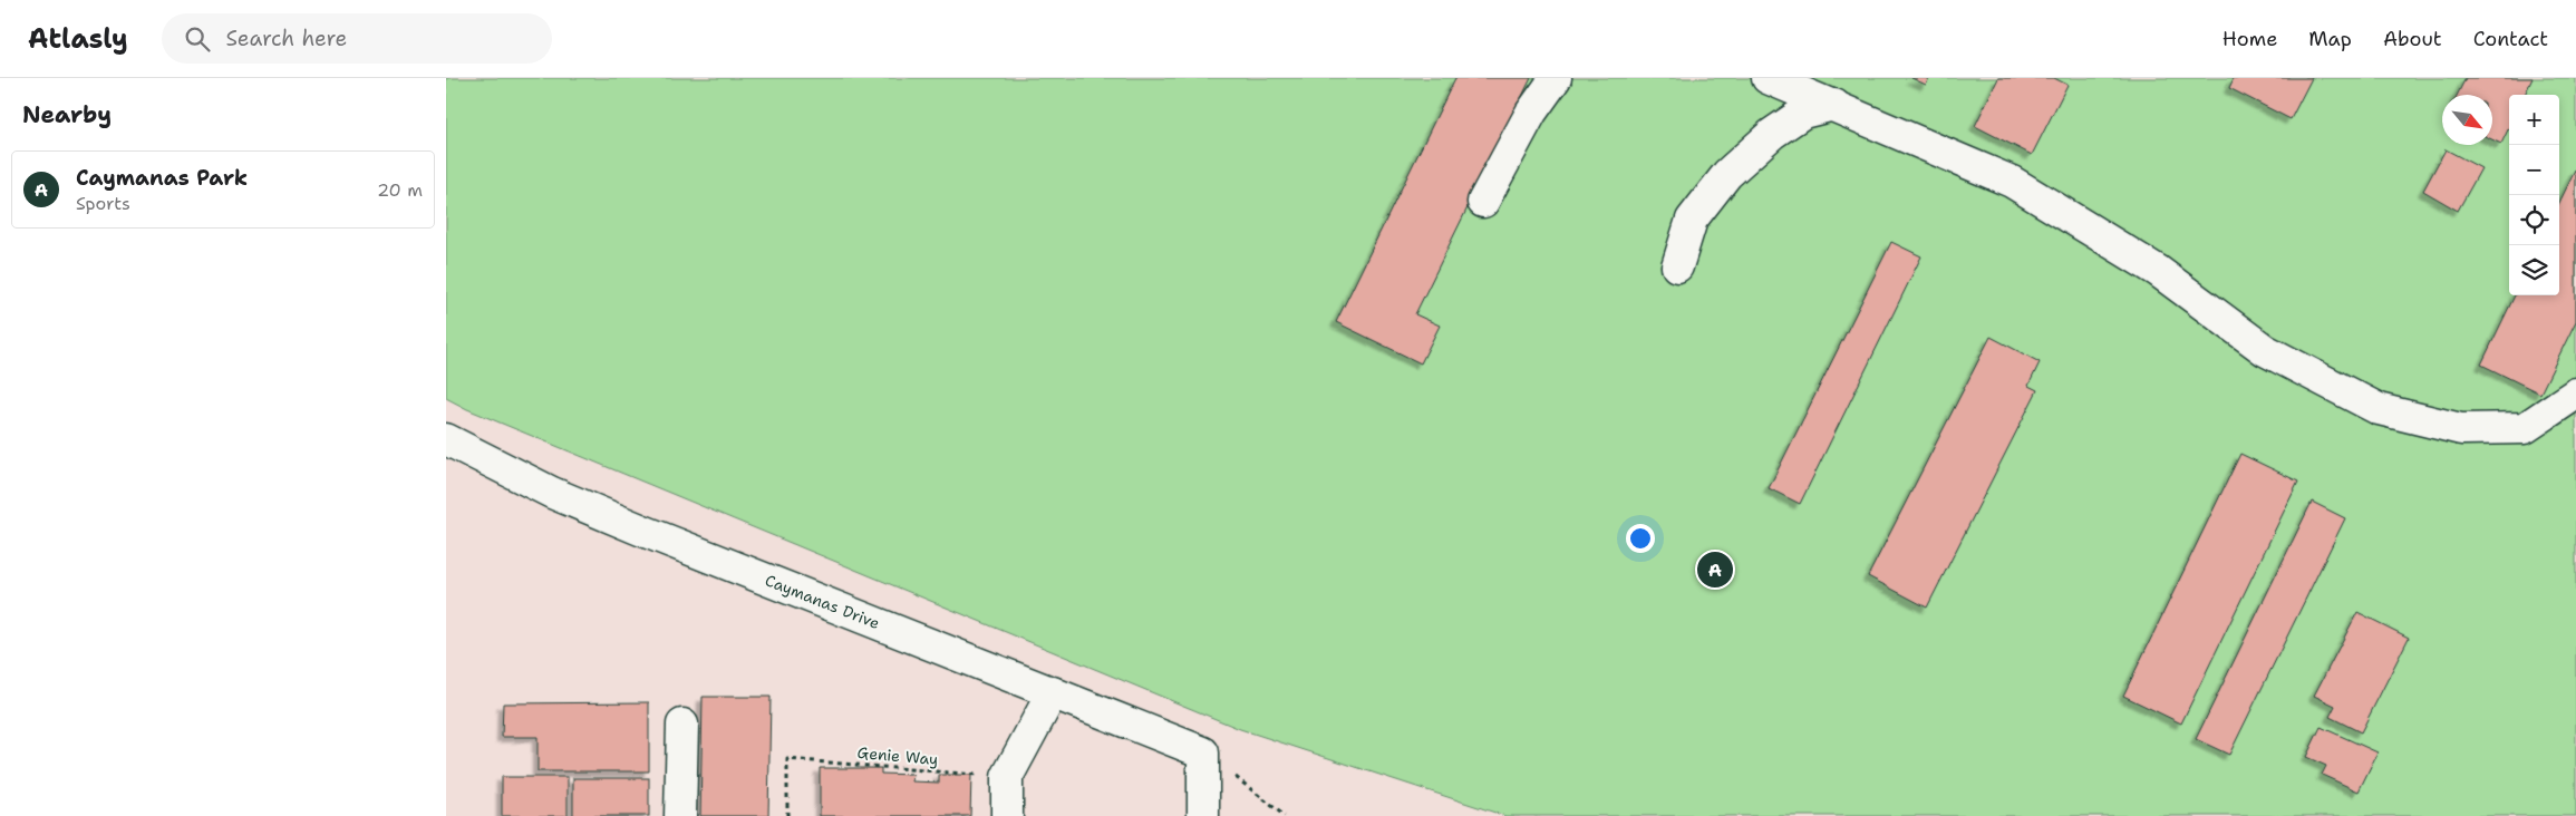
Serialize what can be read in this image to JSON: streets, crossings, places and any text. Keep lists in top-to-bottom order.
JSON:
{
  "streets": {
    "street": ["Caymanas Drive"],
    "path": ["Genie Way"]
  },
  "north": "bottom right",
  "page": {
    "header": "Atlasly",
    "search": "Search here",
    "nav": [
      "Home",
      "Map",
      "About",
      "Contact"
    ],
    "heading": "Nearby",
    "map_buttons": ["+", "−"],
    "list": [
      {
        "mark": "A",
        "name": "Caymanas Park",
        "note": "Sports",
        "value": "20 m"
      }
    ],
    "pins": "A"
  }
}
